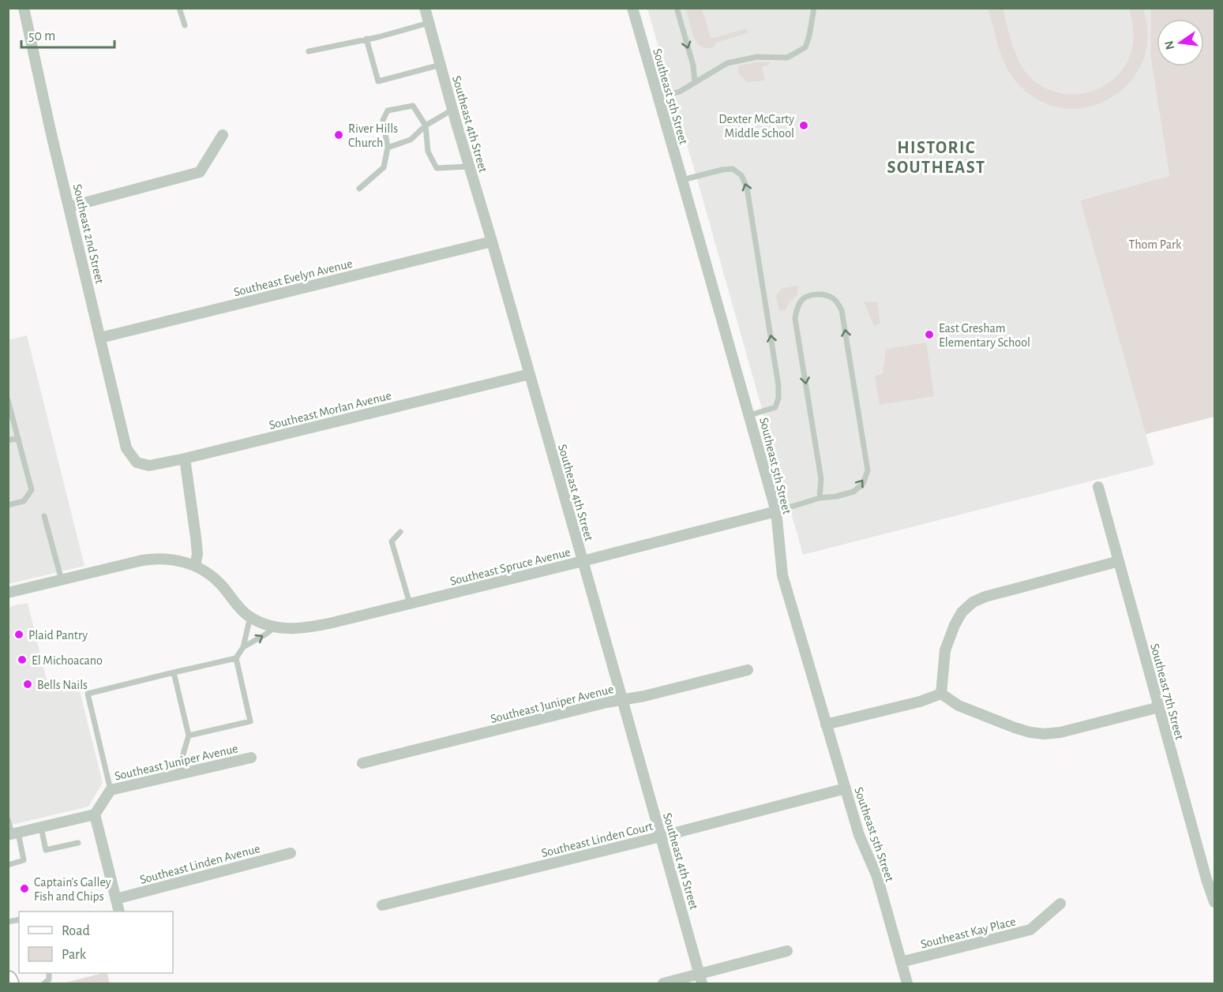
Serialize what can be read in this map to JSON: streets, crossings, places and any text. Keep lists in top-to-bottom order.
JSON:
{
  "streets": {
    "street": [
      "Southeast 5th Street",
      "Southeast 4th Street",
      "Southeast 2nd Street",
      "Southeast Evelyn Avenue",
      "Southeast Morlan Avenue",
      "Southeast Spruce Avenue",
      "Southeast 7th Street",
      "Southeast Juniper Avenue",
      "Southeast Linden Court",
      "Southeast Linden Avenue",
      "Southeast Kay Place"
    ]
  },
  "crossings": [
    ["Southeast 5th Street", "Southeast Spruce Avenue"],
    ["Southeast 5th Street", "Southeast Linden Court"],
    ["Southeast 5th Street", "Southeast Kay Place"],
    ["Southeast 4th Street", "Southeast Evelyn Avenue"],
    ["Southeast 4th Street", "Southeast Morlan Avenue"],
    ["Southeast 4th Street", "Southeast Spruce Avenue"],
    ["Southeast 4th Street", "Southeast Juniper Avenue"],
    ["Southeast 4th Street", "Southeast Linden Court"],
    ["Southeast 2nd Street", "Southeast Evelyn Avenue"],
    ["Southeast 2nd Street", "Southeast Morlan Avenue"]
  ],
  "districts": ["HISTORIC SOUTHEAST"],
  "parks": ["Thom Park"],
  "places": [
    "Dexter McCarty Middle School",
    "River Hills Church",
    "East Gresham Elementary School",
    "Plaid Pantry",
    "El Michoacano",
    "Bells Nails",
    "Captain's Galley Fish and Chips"
  ],
  "legend": ["Road", "Park"],
  "scale_bar": "50 m",
  "north": "left"
}
